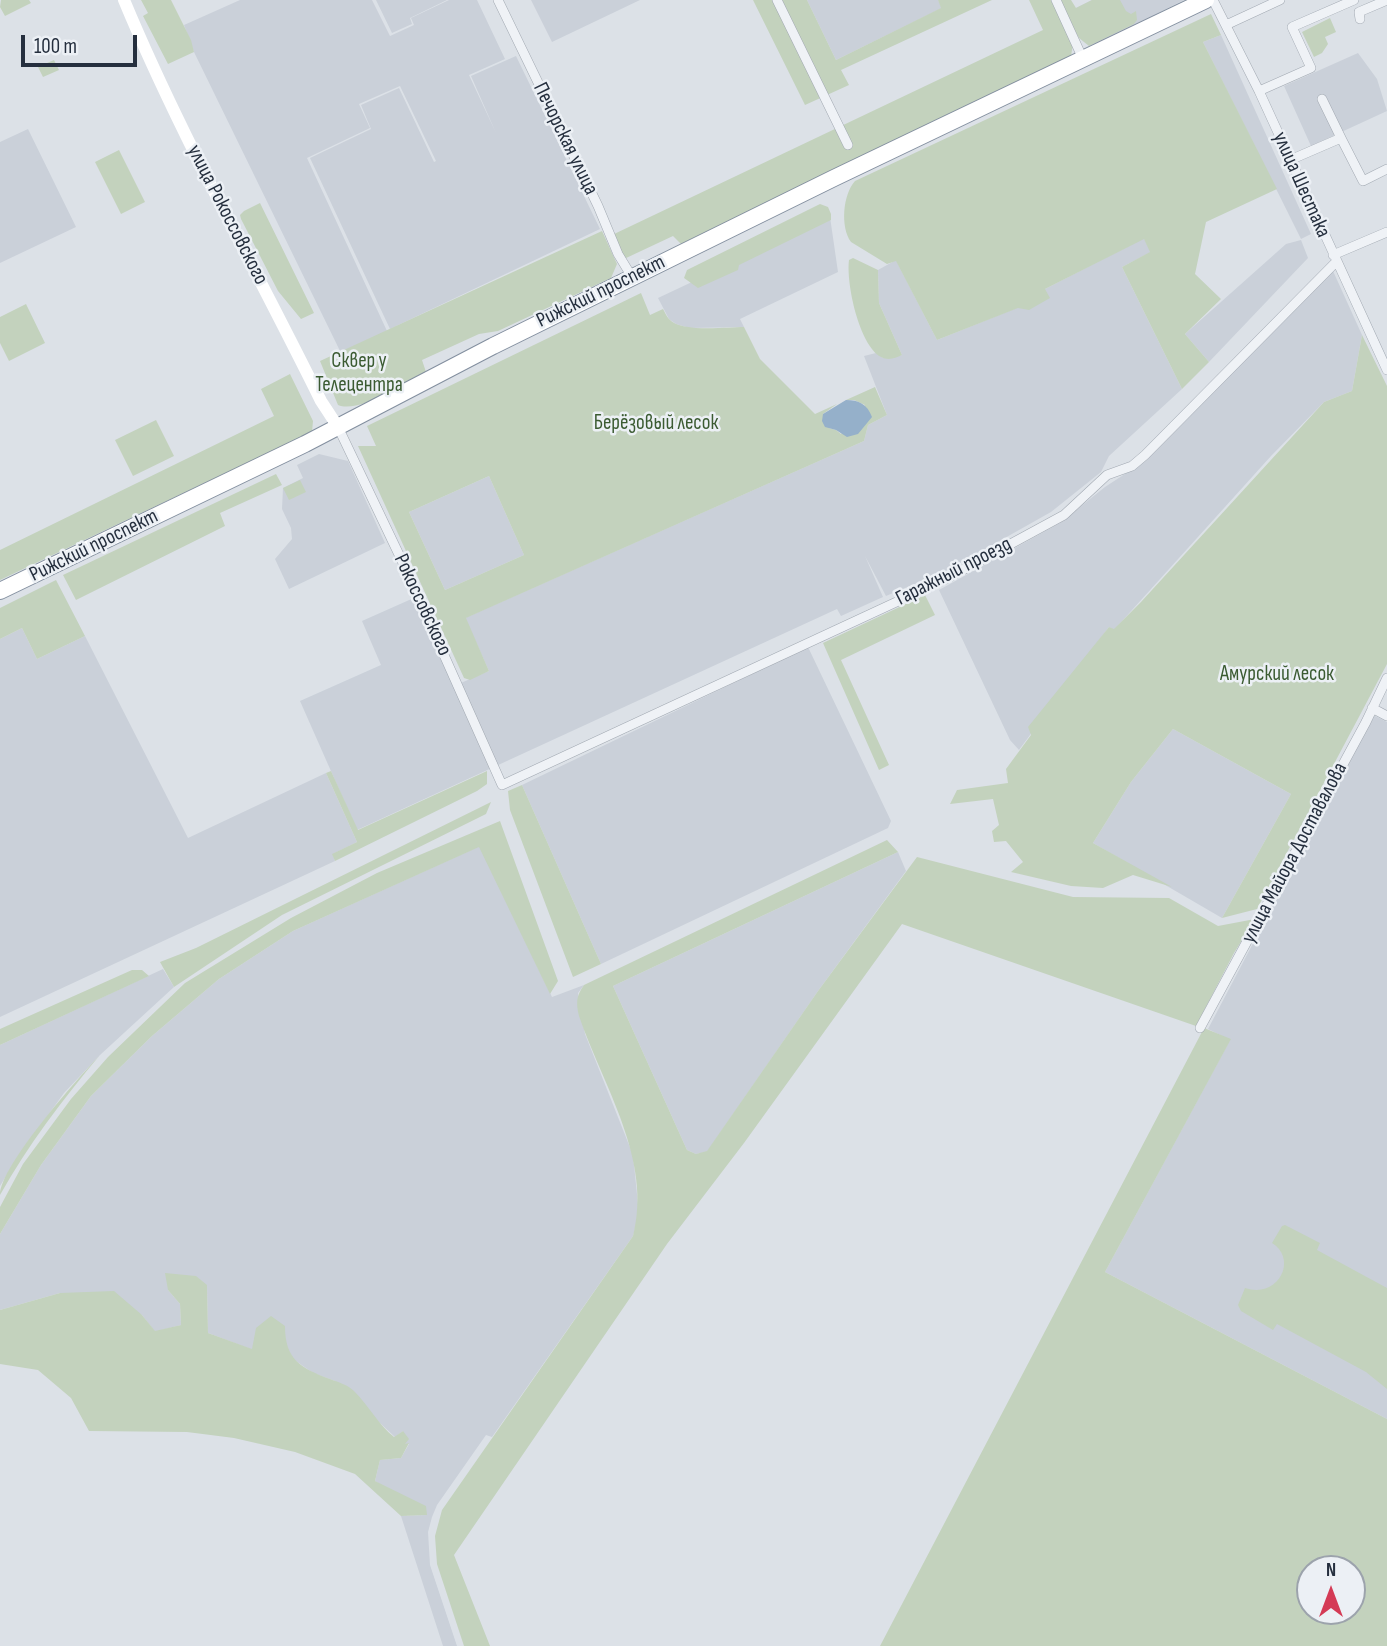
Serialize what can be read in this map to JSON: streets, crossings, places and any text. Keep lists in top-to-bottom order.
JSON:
{
  "streets": {
    "highway": ["Рижский проспект"],
    "main road": ["улица Рокоссовского"],
    "street": [
      "Печорская улица",
      "улица Шестака",
      "Гаражный проезд",
      "Рокоссовского",
      "улица Майора Доставалова"
    ]
  },
  "crossings": [
    ["Печорская улица", "Рижский проспект"],
    ["улица Шестака", "Гаражный проезд"],
    ["улица Рокоссовского", "Рижский проспект"],
    ["улица Рокоссовского", "Рокоссовского"],
    ["Рижский проспект", "Рокоссовского"],
    ["Гаражный проезд", "Рокоссовского"]
  ],
  "parks": ["Сквер у Телецентра", "Берёзовый лесок", "Амурский лесок"],
  "scale_bar": "100 m",
  "north": "top"
}
